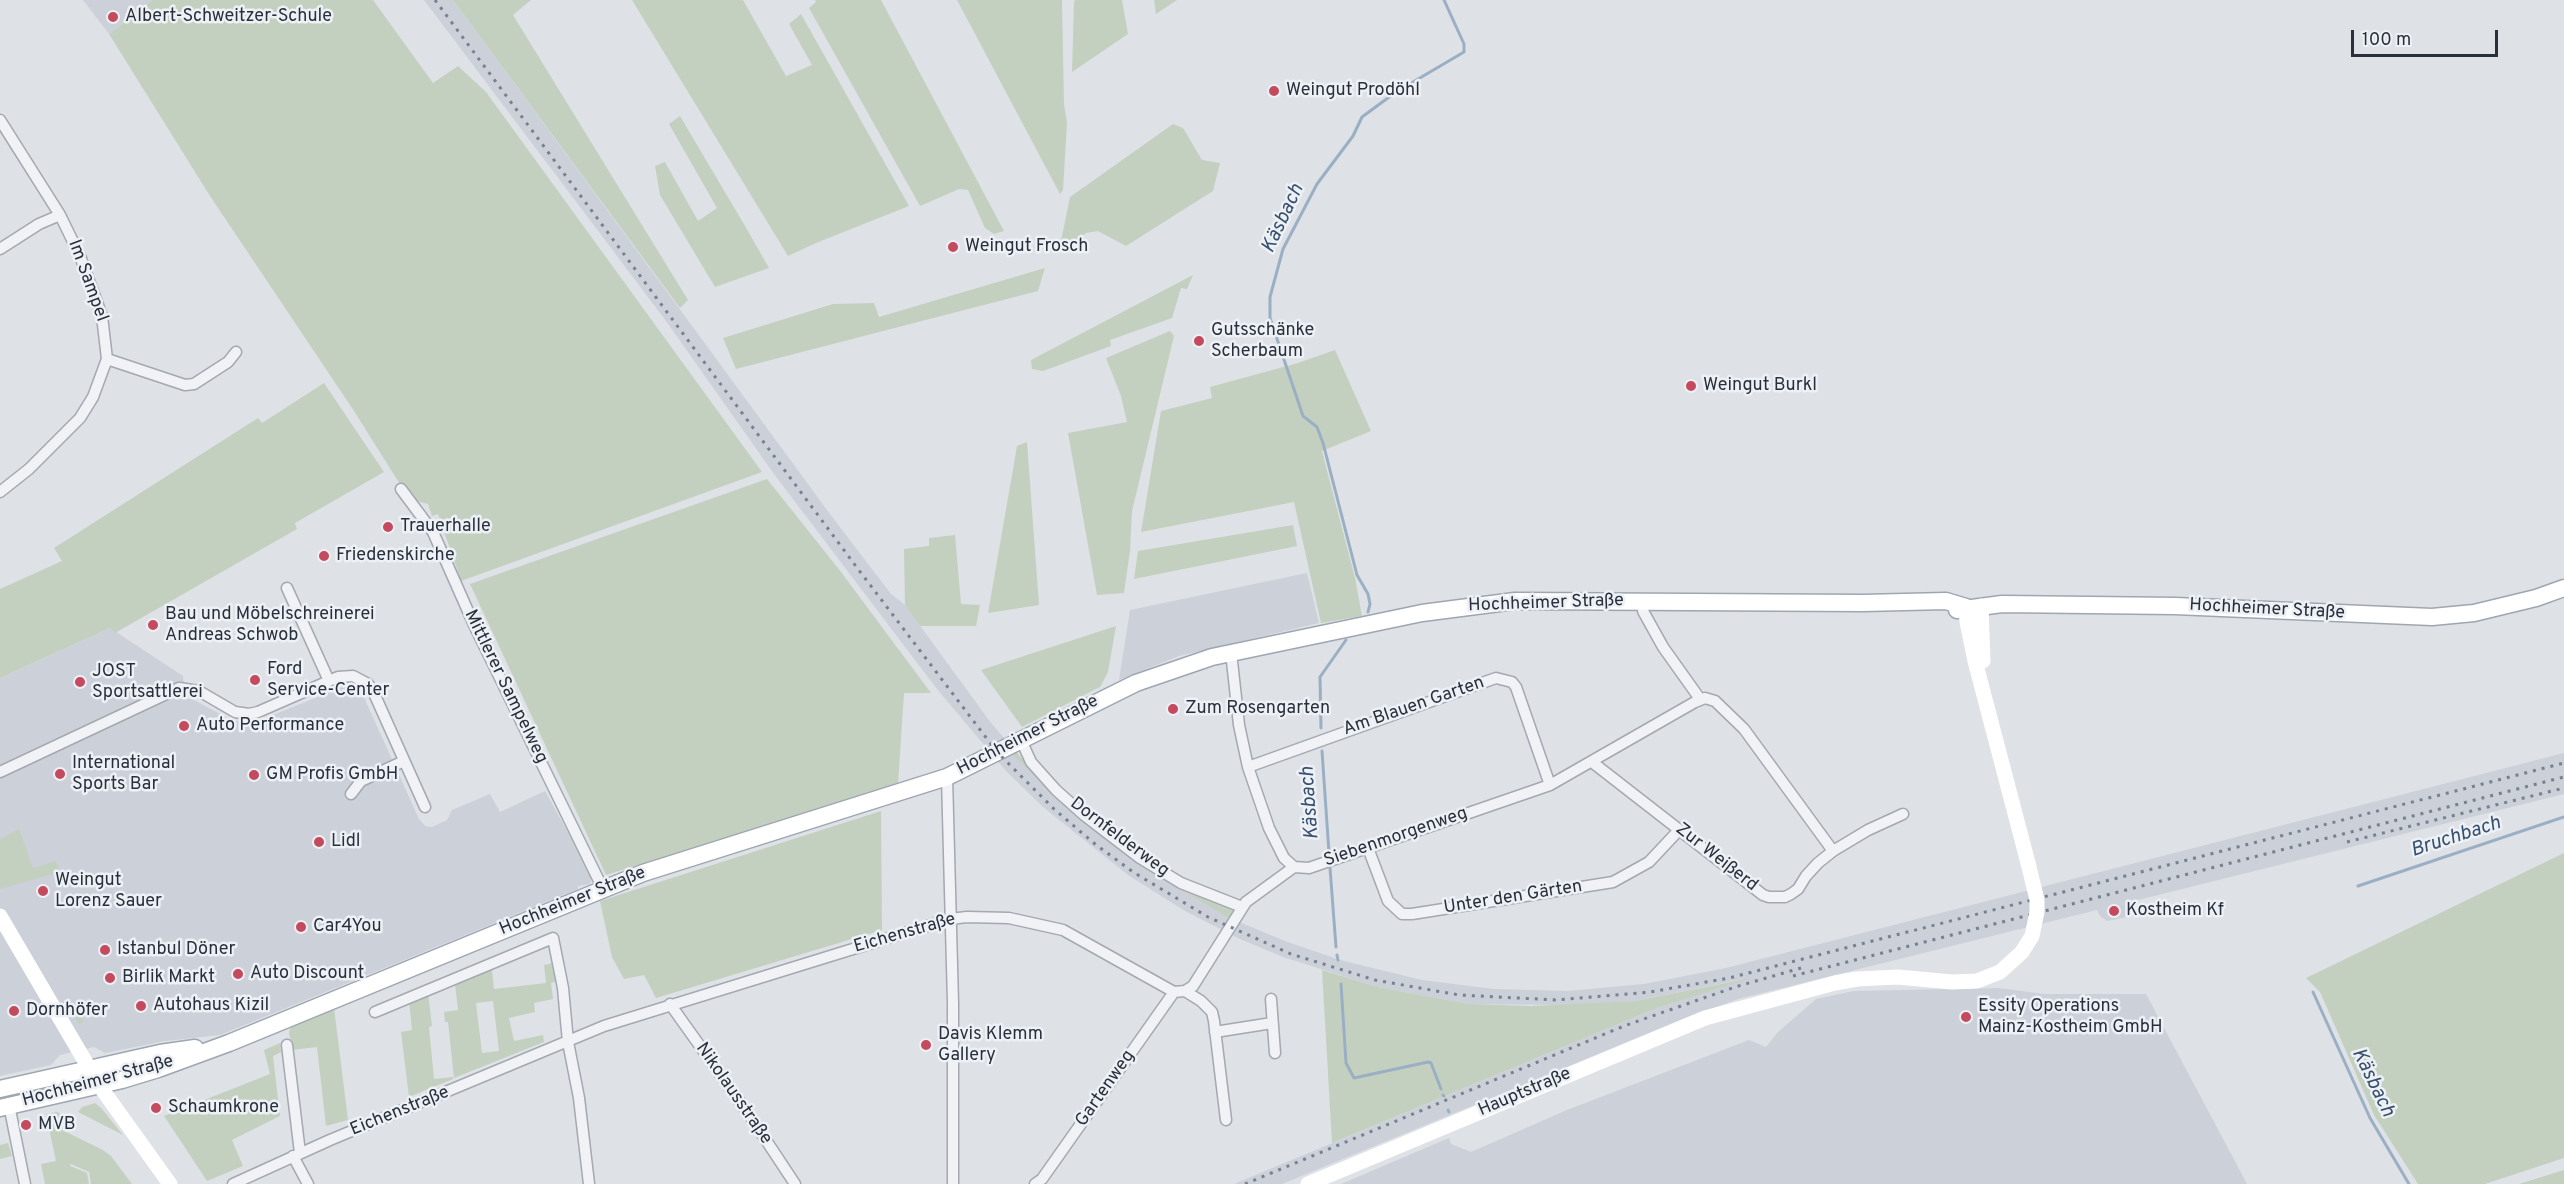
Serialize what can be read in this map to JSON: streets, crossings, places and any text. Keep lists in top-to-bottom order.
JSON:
{
  "streets": {
    "main road": ["Hochheimer Straße"],
    "street": [
      "Im Sampel",
      "Mittlerer Sampelweg",
      "Am Blauen Garten",
      "Dornfelderweg",
      "Siebenmorgenweg",
      "Zur Weißerd",
      "Unter den Gärten",
      "Eichenstraße",
      "Gartenweg",
      "Hauptstraße",
      "Nikolausstraße"
    ]
  },
  "crossings": [
    ["Hochheimer Straße", "Mittlerer Sampelweg"],
    ["Hochheimer Straße", "Dornfelderweg"],
    ["Hochheimer Straße", "Hauptstraße"],
    ["Am Blauen Garten", "Siebenmorgenweg"],
    ["Dornfelderweg", "Gartenweg"],
    ["Siebenmorgenweg", "Zur Weißerd"],
    ["Siebenmorgenweg", "Unter den Gärten"],
    ["Siebenmorgenweg", "Gartenweg"],
    ["Zur Weißerd", "Unter den Gärten"],
    ["Eichenstraße", "Gartenweg"],
    ["Eichenstraße", "Nikolausstraße"]
  ],
  "water": ["Käsbach", "Bruchbach"],
  "places": [
    "Albert-Schweitzer-Schule",
    "Weingut Prodöhl",
    "Weingut Frosch",
    "Gutsschänke Scherbaum",
    "Weingut Burkl",
    "Trauerhalle",
    "Friedenskirche",
    "Bau und Möbelschreinerei Andreas Schwob",
    "Ford Service-Center",
    "JOST Sportsattlerei",
    "Zum Rosengarten",
    "Auto Performance",
    "International Sports Bar",
    "GM Profis GmbH",
    "Lidl",
    "Weingut Lorenz Sauer",
    "Kostheim Kf",
    "Car4You",
    "Istanbul Döner",
    "Auto Discount",
    "Birlik Markt",
    "Autohaus Kizil",
    "Dornhöfer",
    "Essity Operations Mainz-Kostheim GmbH",
    "Davis Klemm Gallery",
    "Schaumkrone",
    "MVB"
  ],
  "scale_bar": "100 m"
}
